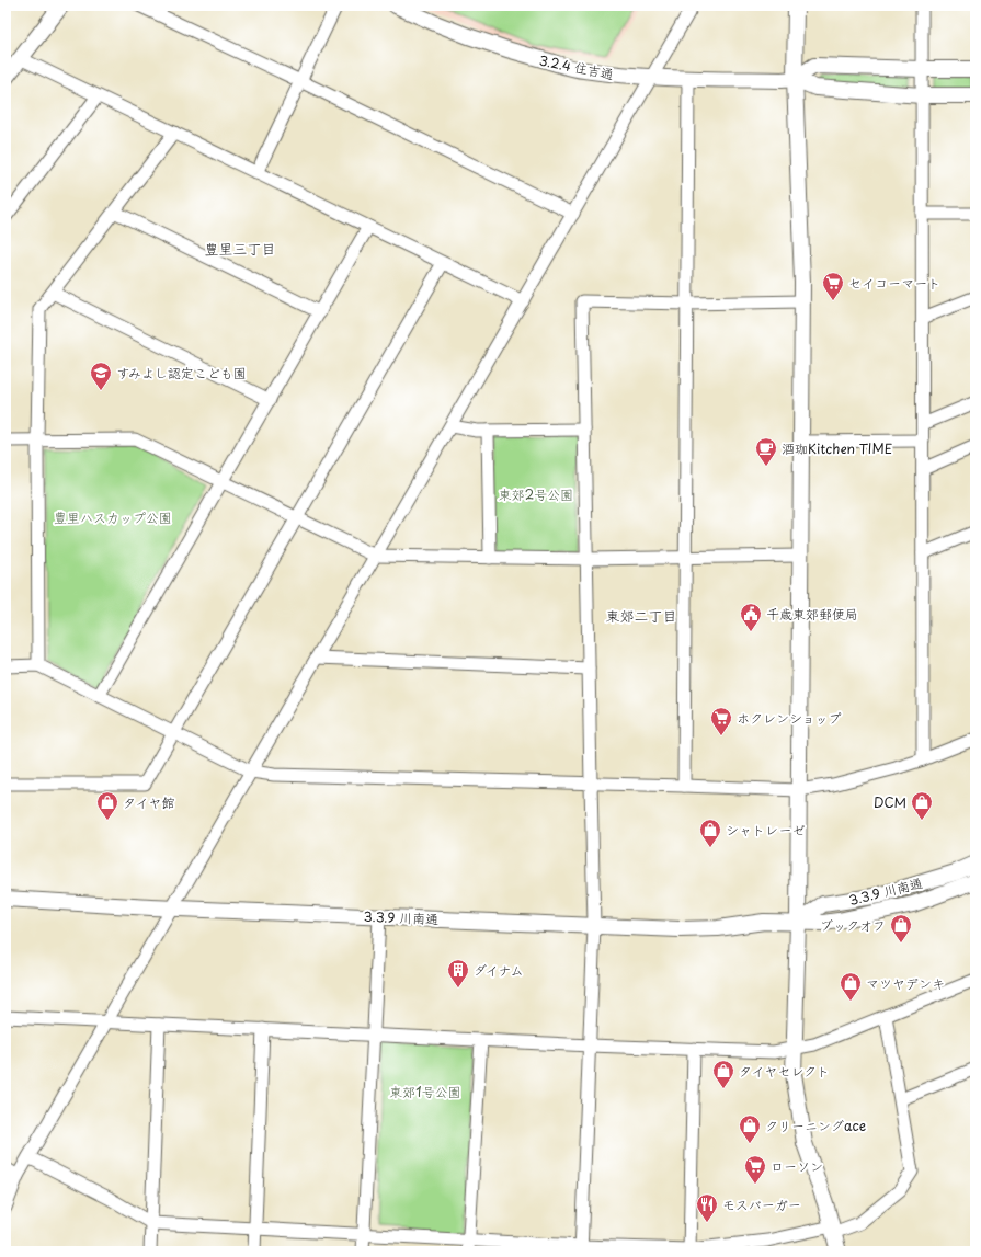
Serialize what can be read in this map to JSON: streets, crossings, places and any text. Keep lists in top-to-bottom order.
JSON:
{
  "streets": {
    "street": ["3.2.4 住吉通", "3.3.9 川南通"]
  },
  "districts": ["豊里三丁目", "東郊二丁目"],
  "parks": ["東郊2号公園", "豊里ハスカップ公園", "東郊1号公園"],
  "places": {
    "supermarket": ["セイコーマート", "ホクレンショップ", "ローソン"],
    "school or university": ["すみよし認定こども園"],
    "cafe": ["酒珈Kitchen TIME"],
    "public building": ["千歳東郊郵便局"],
    "shop": [
      "タイヤ館",
      "DCM",
      "シャトレーゼ",
      "ブックオフ",
      "マツヤデンキ",
      "タイヤセレクト",
      "クリーニングace"
    ],
    "building": ["ダイナム"],
    "restaurant": ["モスバーガー"]
  }
}
